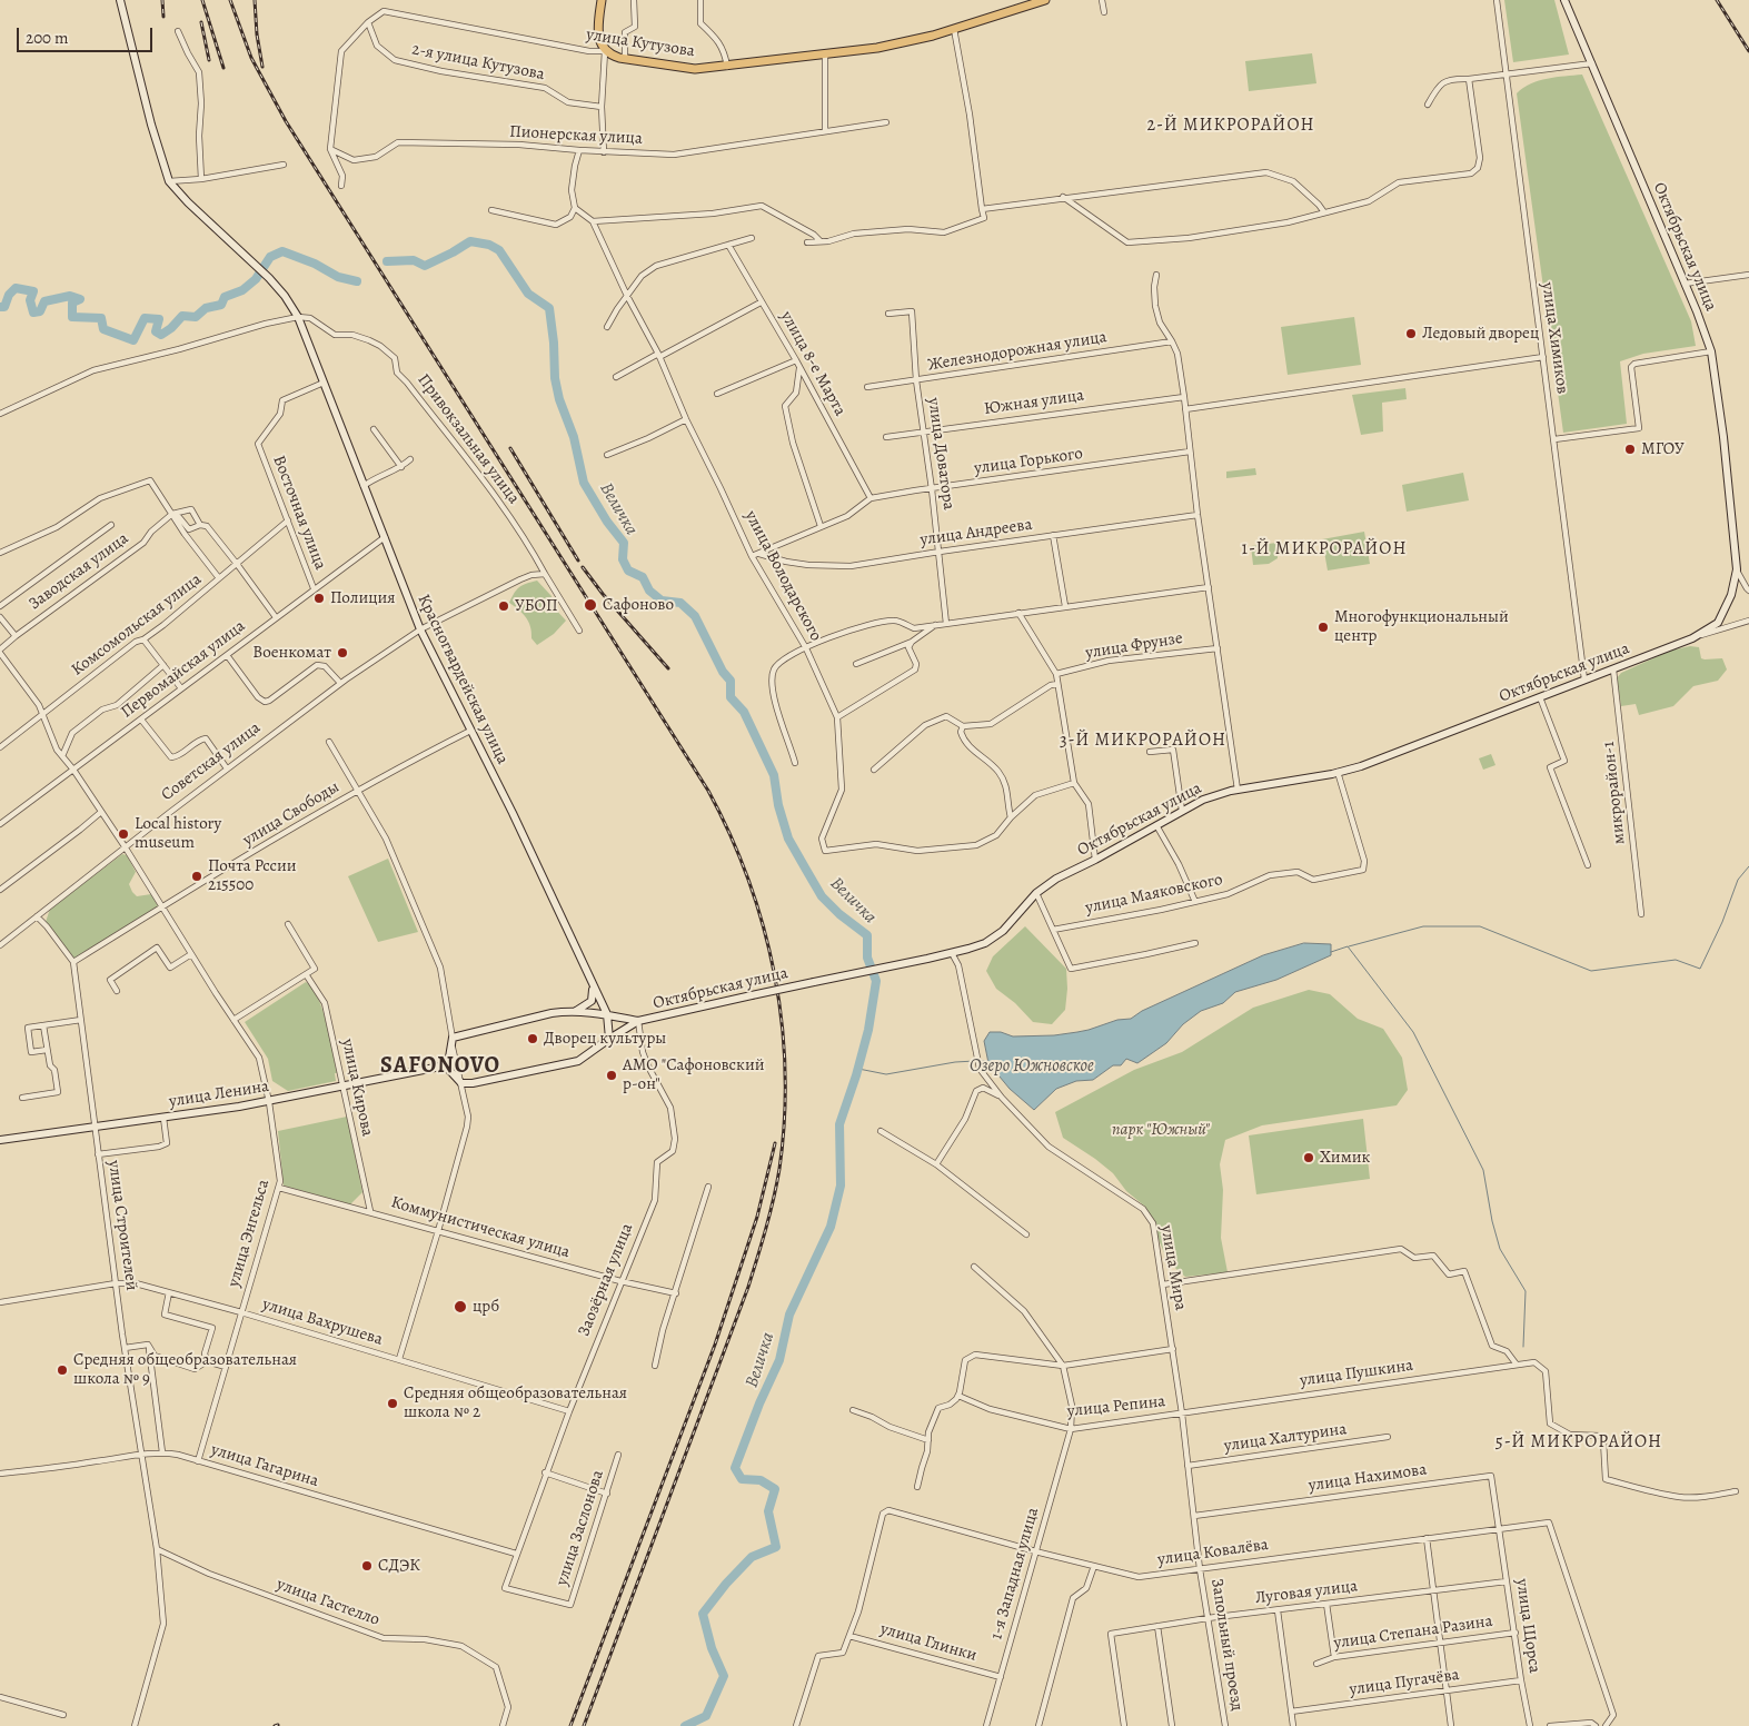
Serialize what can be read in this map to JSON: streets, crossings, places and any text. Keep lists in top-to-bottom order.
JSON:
{
  "streets": {
    "main road": [
      "улица Кутузова",
      "Октябрьская улица",
      "Красногвардейская улица",
      "улица Ленина"
    ],
    "street": [
      "2-я улица Кутузова",
      "Пионерская улица",
      "улица Химиков",
      "Железнодорожная улица",
      "улица 8-е Марта",
      "Южная улица",
      "Привокзальная улица",
      "улица Доватора",
      "улица Горького",
      "Восточная улица",
      "улица Андреева",
      "Заводская улица",
      "улица Володарского",
      "Комсомольская улица",
      "улица Фрунзе",
      "Первомайская улица",
      "Советская улица",
      "микрорайон-1",
      "улица Свободы",
      "улица Маяковского",
      "улица Кирова",
      "улица Строителей",
      "Коммунистическая улица",
      "улица Энгельса",
      "улица Мира",
      "Заозёрная улица",
      "улица Вахрушева",
      "улица Пушкина",
      "улица Репина",
      "улица Халтурина",
      "улица Гагарина",
      "улица Нахимова",
      "улица Заслонова",
      "улица Ковалёва",
      "1-я Западная улица",
      "Луговая улица",
      "улица Гастелло",
      "улица Щорса",
      "улица Степана Разина",
      "улица Глинки",
      "Запольный проезд",
      "улица Пугачёва"
    ]
  },
  "crossings": [
    ["улица Кутузова", "2-я улица Кутузова"],
    ["улица Кутузова", "Пионерская улица"],
    ["Октябрьская улица", "улица Химиков"],
    ["Октябрьская улица", "Красногвардейская улица"],
    ["Октябрьская улица", "микрорайон-1"],
    ["Октябрьская улица", "улица Маяковского"],
    ["Октябрьская улица", "улица Мира"],
    ["Октябрьская улица", "Заозёрная улица"],
    ["Железнодорожная улица", "улица Доватора"],
    ["улица 8-е Марта", "улица Горького"],
    ["Южная улица", "улица Доватора"],
    ["Привокзальная улица", "Красногвардейская улица"],
    ["улица Доватора", "улица Горького"],
    ["улица Доватора", "улица Андреева"],
    ["Восточная улица", "Комсомольская улица"],
    ["Восточная улица", "Первомайская улица"],
    ["Восточная улица", "Красногвардейская улица"],
    ["Заводская улица", "улица Энгельса"],
    ["Комсомольская улица", "улица Энгельса"],
    ["Первомайская улица", "Красногвардейская улица"],
    ["Первомайская улица", "улица Энгельса"],
    ["Красногвардейская улица", "Советская улица"],
    ["Красногвардейская улица", "улица Свободы"],
    ["Советская улица", "улица Энгельса"],
    ["улица Свободы", "улица Строителей"],
    ["улица Свободы", "улица Энгельса"],
    ["улица Кирова", "улица Ленина"],
    ["улица Кирова", "Коммунистическая улица"],
    ["улица Ленина", "улица Строителей"],
    ["улица Ленина", "улица Энгельса"],
    ["улица Строителей", "улица Вахрушева"],
    ["улица Строителей", "улица Гагарина"],
    ["улица Строителей", "улица Гастелло"],
    ["Коммунистическая улица", "улица Энгельса"],
    ["Коммунистическая улица", "Заозёрная улица"],
    ["улица Энгельса", "улица Вахрушева"],
    ["улица Энгельса", "улица Гагарина"],
    ["улица Мира", "улица Пушкина"],
    ["улица Мира", "улица Репина"],
    ["улица Мира", "улица Халтурина"],
    ["улица Мира", "улица Нахимова"],
    ["улица Мира", "улица Ковалёва"],
    ["улица Мира", "Запольный проезд"],
    ["Заозёрная улица", "улица Вахрушева"],
    ["Заозёрная улица", "улица Гагарина"],
    ["Заозёрная улица", "улица Заслонова"],
    ["улица Пушкина", "улица Репина"],
    ["улица Репина", "1-я Западная улица"],
    ["улица Гагарина", "улица Заслонова"],
    ["улица Нахимова", "улица Ковалёва"],
    ["улица Нахимова", "улица Щорса"],
    ["улица Ковалёва", "1-я Западная улица"],
    ["улица Ковалёва", "улица Щорса"],
    ["улица Ковалёва", "улица Глинки"],
    ["улица Ковалёва", "Запольный проезд"],
    ["1-я Западная улица", "улица Глинки"],
    ["Луговая улица", "улица Щорса"],
    ["Луговая улица", "Запольный проезд"],
    ["улица Щорса", "улица Степана Разина"],
    ["улица Щорса", "улица Пугачёва"]
  ],
  "districts": [
    "2-Й МИКРОРАЙОН",
    "1-Й МИКРОРАЙОН",
    "3-Й МИКРОРАЙОН",
    "SAFONOVO",
    "5-Й МИКРОРАЙОН"
  ],
  "water": ["Величка", "Озеро Южновское"],
  "parks": ["парк \"Южный\""],
  "places": [
    "Ледовый дворец",
    "МГОУ",
    "Полиция",
    "Сафоново",
    "УБОП",
    "Многофункциональный центр",
    "Военкомат",
    "Local history museum",
    "Почта Рссии 215500",
    "Дворец культуры",
    "АМО \"Сафоновский р-он\"",
    "Химик",
    "црб",
    "Средняя общеобразовательная школа № 9",
    "Средняя общеобразовательная школа № 2",
    "СДЭК"
  ],
  "scale_bar": "200 m"
}
